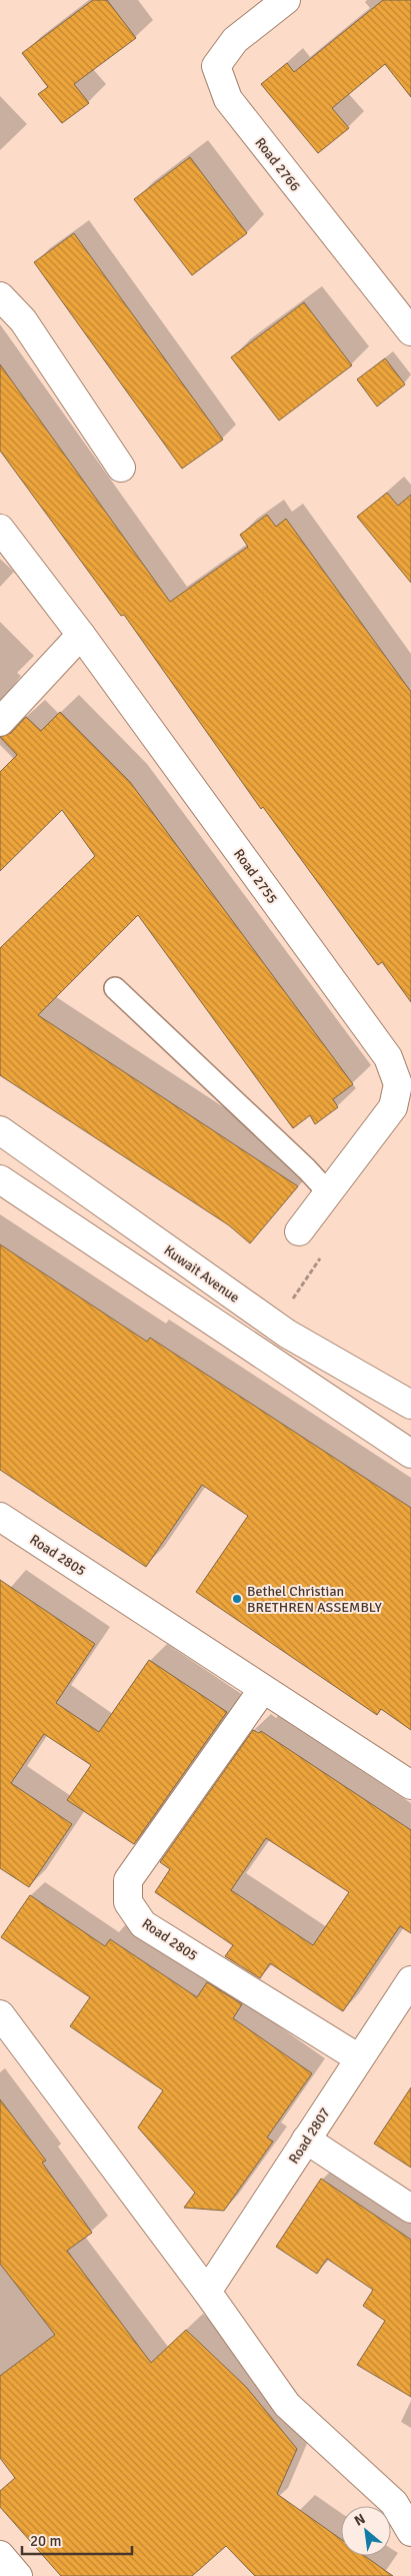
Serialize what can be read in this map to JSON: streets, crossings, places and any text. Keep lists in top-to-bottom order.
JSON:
{
  "streets": {
    "street": [
      "Road 2766",
      "Road 2755",
      "Kuwait Avenue",
      "Road 2805",
      "Road 2807"
    ]
  },
  "crossings": [
    ["Road 2805", "Road 2807"]
  ],
  "places": ["Bethel Christian BRETHREN ASSEMBLY"],
  "scale_bar": "20 m",
  "north": "top left"
}
